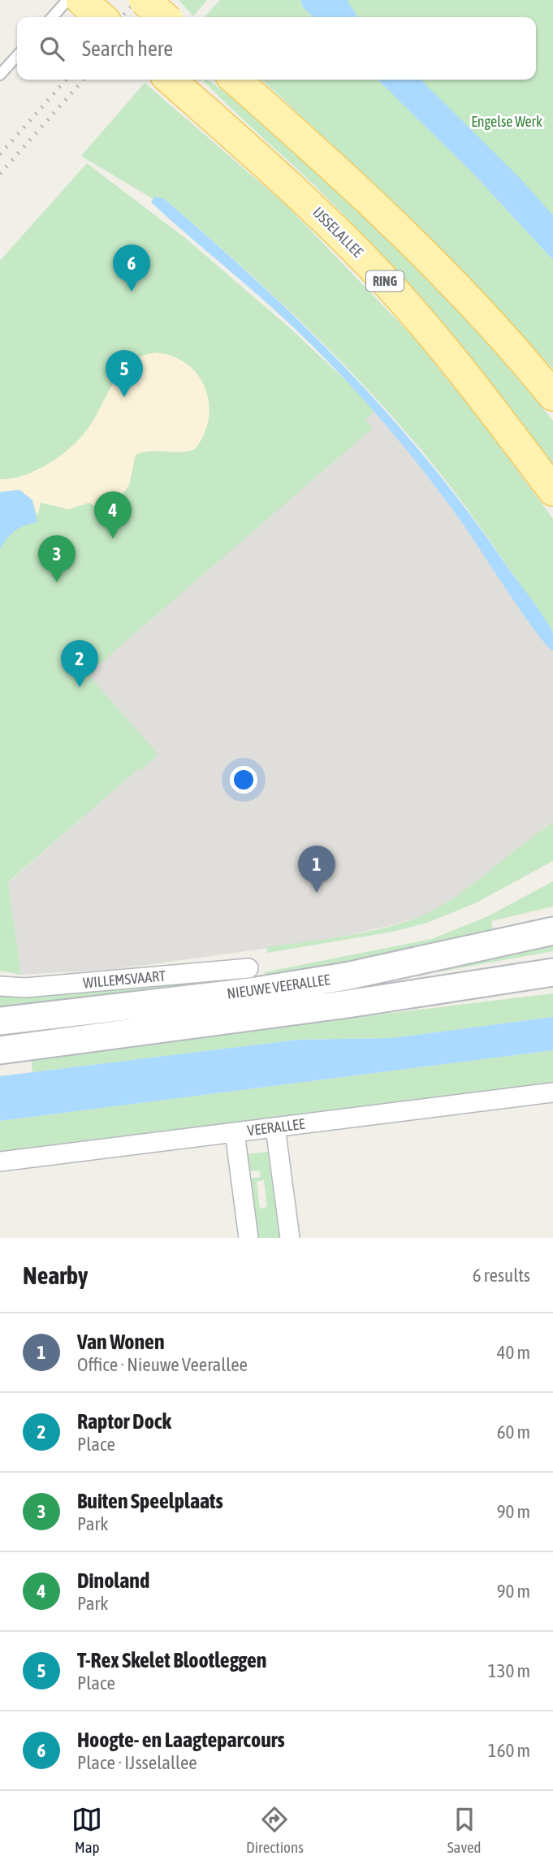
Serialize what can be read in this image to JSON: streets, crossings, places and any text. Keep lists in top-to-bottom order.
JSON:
{
  "streets": {
    "main road": ["IJSSELALLEE", "RING", "NIEUWE VEERALLEE"],
    "street": ["WILLEMSVAART", "VEERALLEE"]
  },
  "parks": ["Engelse Werk"],
  "page": {
    "search": "Search here",
    "pins": [
      "6",
      "5",
      "4",
      "3",
      "2",
      "1"
    ],
    "heading": ["Nearby", "6 results"],
    "list": [
      {
        "mark": "1",
        "name": "Van Wonen",
        "note": "Office · Nieuwe Veerallee",
        "value": "40 m"
      },
      {
        "mark": "2",
        "name": "Raptor Dock",
        "note": "Place",
        "value": "60 m"
      },
      {
        "mark": "3",
        "name": "Buiten Speelplaats",
        "note": "Park",
        "value": "90 m"
      },
      {
        "mark": "4",
        "name": "Dinoland",
        "note": "Park",
        "value": "90 m"
      },
      {
        "mark": "5",
        "name": "T-Rex Skelet Blootleggen",
        "note": "Place",
        "value": "130 m"
      },
      {
        "mark": "6",
        "name": "Hoogte- en Laagteparcours",
        "note": "Place · IJsselallee",
        "value": "160 m"
      }
    ],
    "nav": ["Map", "Directions", "Saved"]
  }
}
